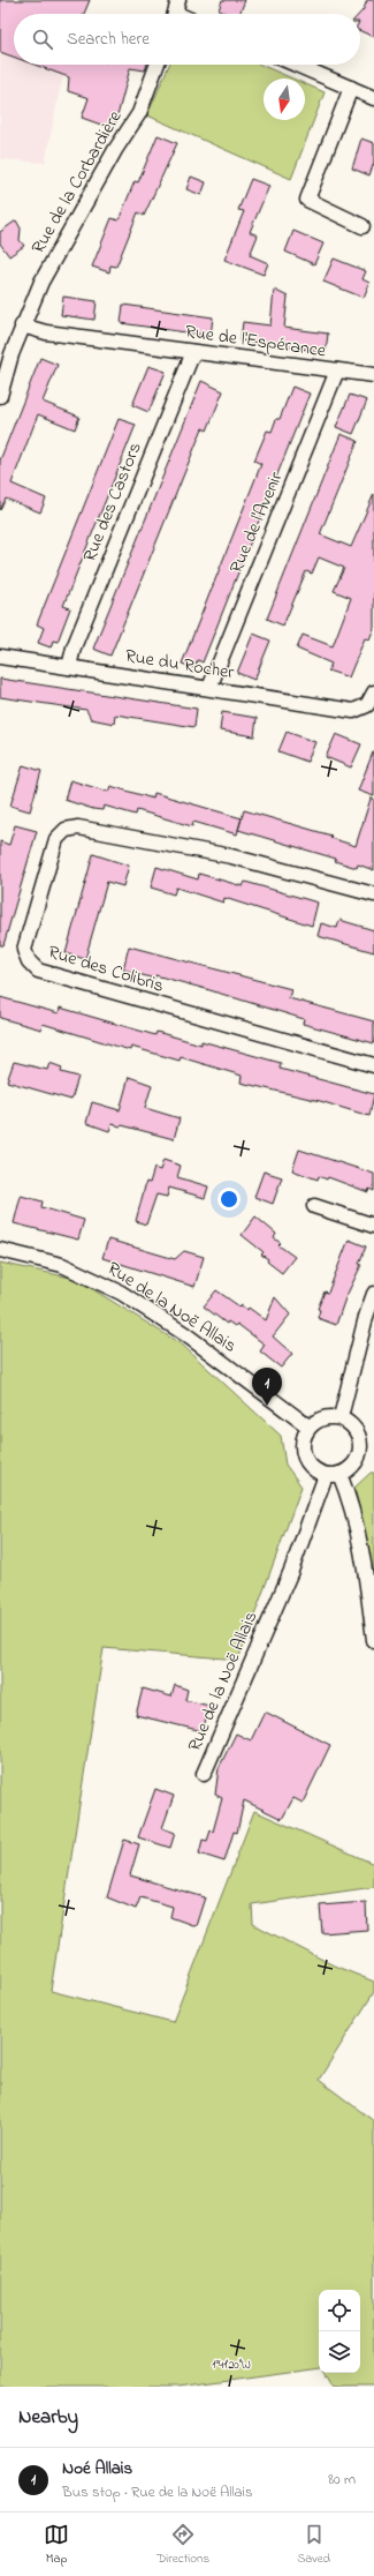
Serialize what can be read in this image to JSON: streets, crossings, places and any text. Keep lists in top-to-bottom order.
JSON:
{
  "streets": {
    "street": [
      "Rue de la Corbardière",
      "Rue de l'Espérance",
      "Rue des Castors",
      "Rue de l'Avenir",
      "Rue du Rocher",
      "Rue des Colibris",
      "Rue de la Noë Allais"
    ]
  },
  "crossings": [
    ["Rue de la Corbardière", "Rue de l'Espérance"],
    ["Rue de l'Espérance", "Rue des Castors"],
    ["Rue de l'Espérance", "Rue de l'Avenir"],
    ["Rue des Castors", "Rue du Rocher"],
    ["Rue de l'Avenir", "Rue du Rocher"]
  ],
  "north": "bottom",
  "page": {
    "search": "Search here",
    "pins": "1",
    "heading": "Nearby",
    "list": [
      {
        "mark": "1",
        "name": "Noé Allais",
        "note": "Bus stop · Rue de la Noë Allais",
        "value": "80 m"
      }
    ],
    "nav": ["Map", "Directions", "Saved"]
  },
  "coordinates": ["1°41'20\"W"]
}
